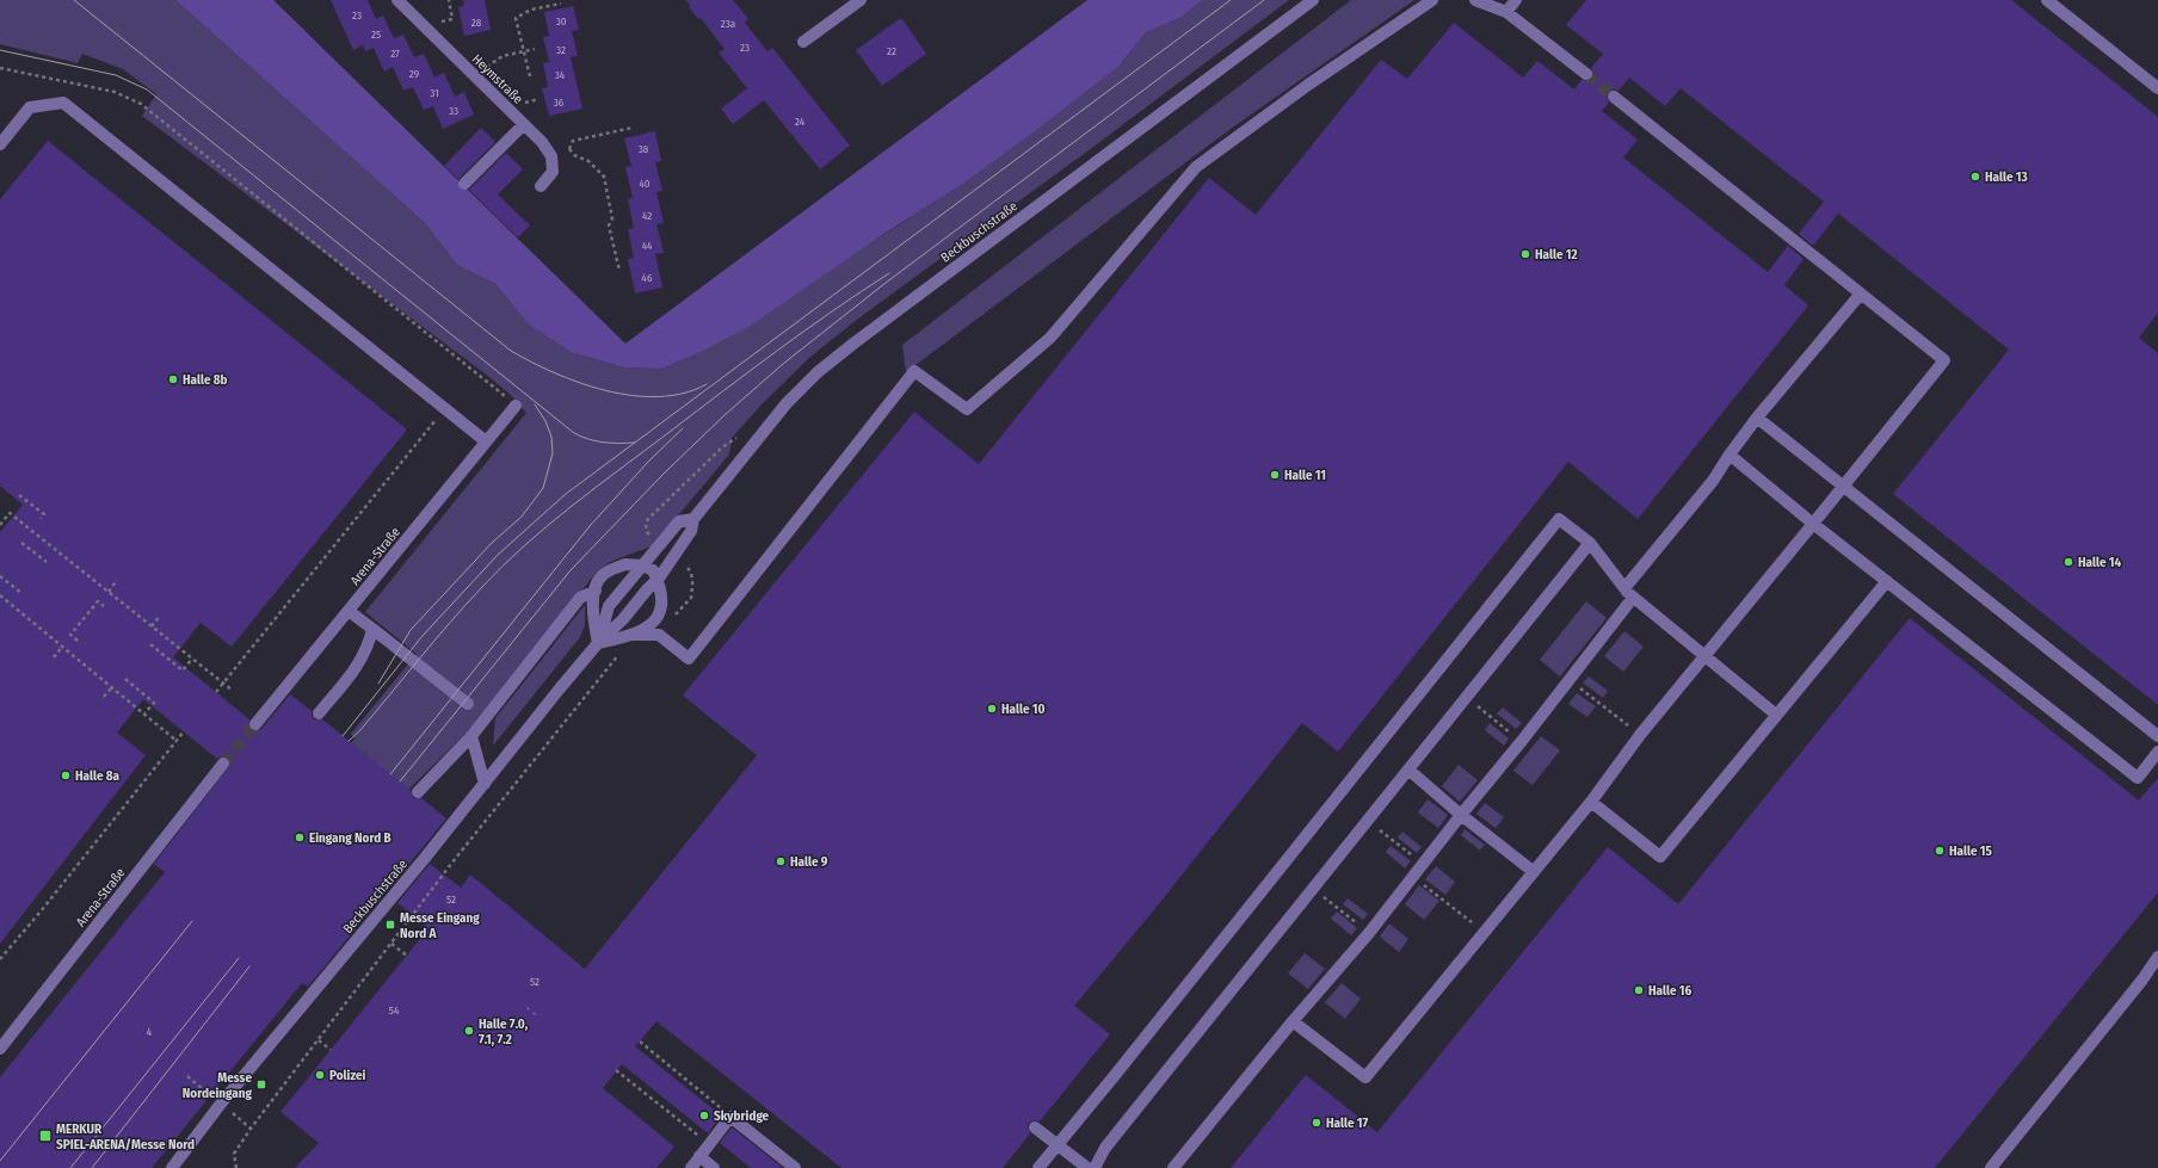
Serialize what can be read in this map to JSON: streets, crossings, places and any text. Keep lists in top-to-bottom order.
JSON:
{
  "streets": {
    "street": ["Heymstraße", "Beckbuschstraße", "Arena-Straße"]
  },
  "places": {
    "other": [
      "Halle 13",
      "Halle 12",
      "Halle 8b",
      "Halle 11",
      "Halle 14",
      "Halle 10",
      "Halle 8a",
      "Eingang Nord B",
      "Halle 15",
      "Halle 9",
      "Halle 16",
      "Halle 7.0, 7.1, 7.2",
      "Polizei",
      "Skybridge",
      "Halle 17"
    ],
    "transit": ["Messe Eingang Nord A", "Messe Nordeingang", "MERKUR SPIEL-ARENA/Messe Nord"]
  },
  "house_numbers": [
    "23",
    "30",
    "28",
    "23a",
    "25",
    "23",
    "32",
    "22",
    "27",
    "29",
    "34",
    "31",
    "36",
    "33",
    "24",
    "38",
    "40",
    "42",
    "44",
    "46",
    "52",
    "52",
    "54",
    "4"
  ]
}
